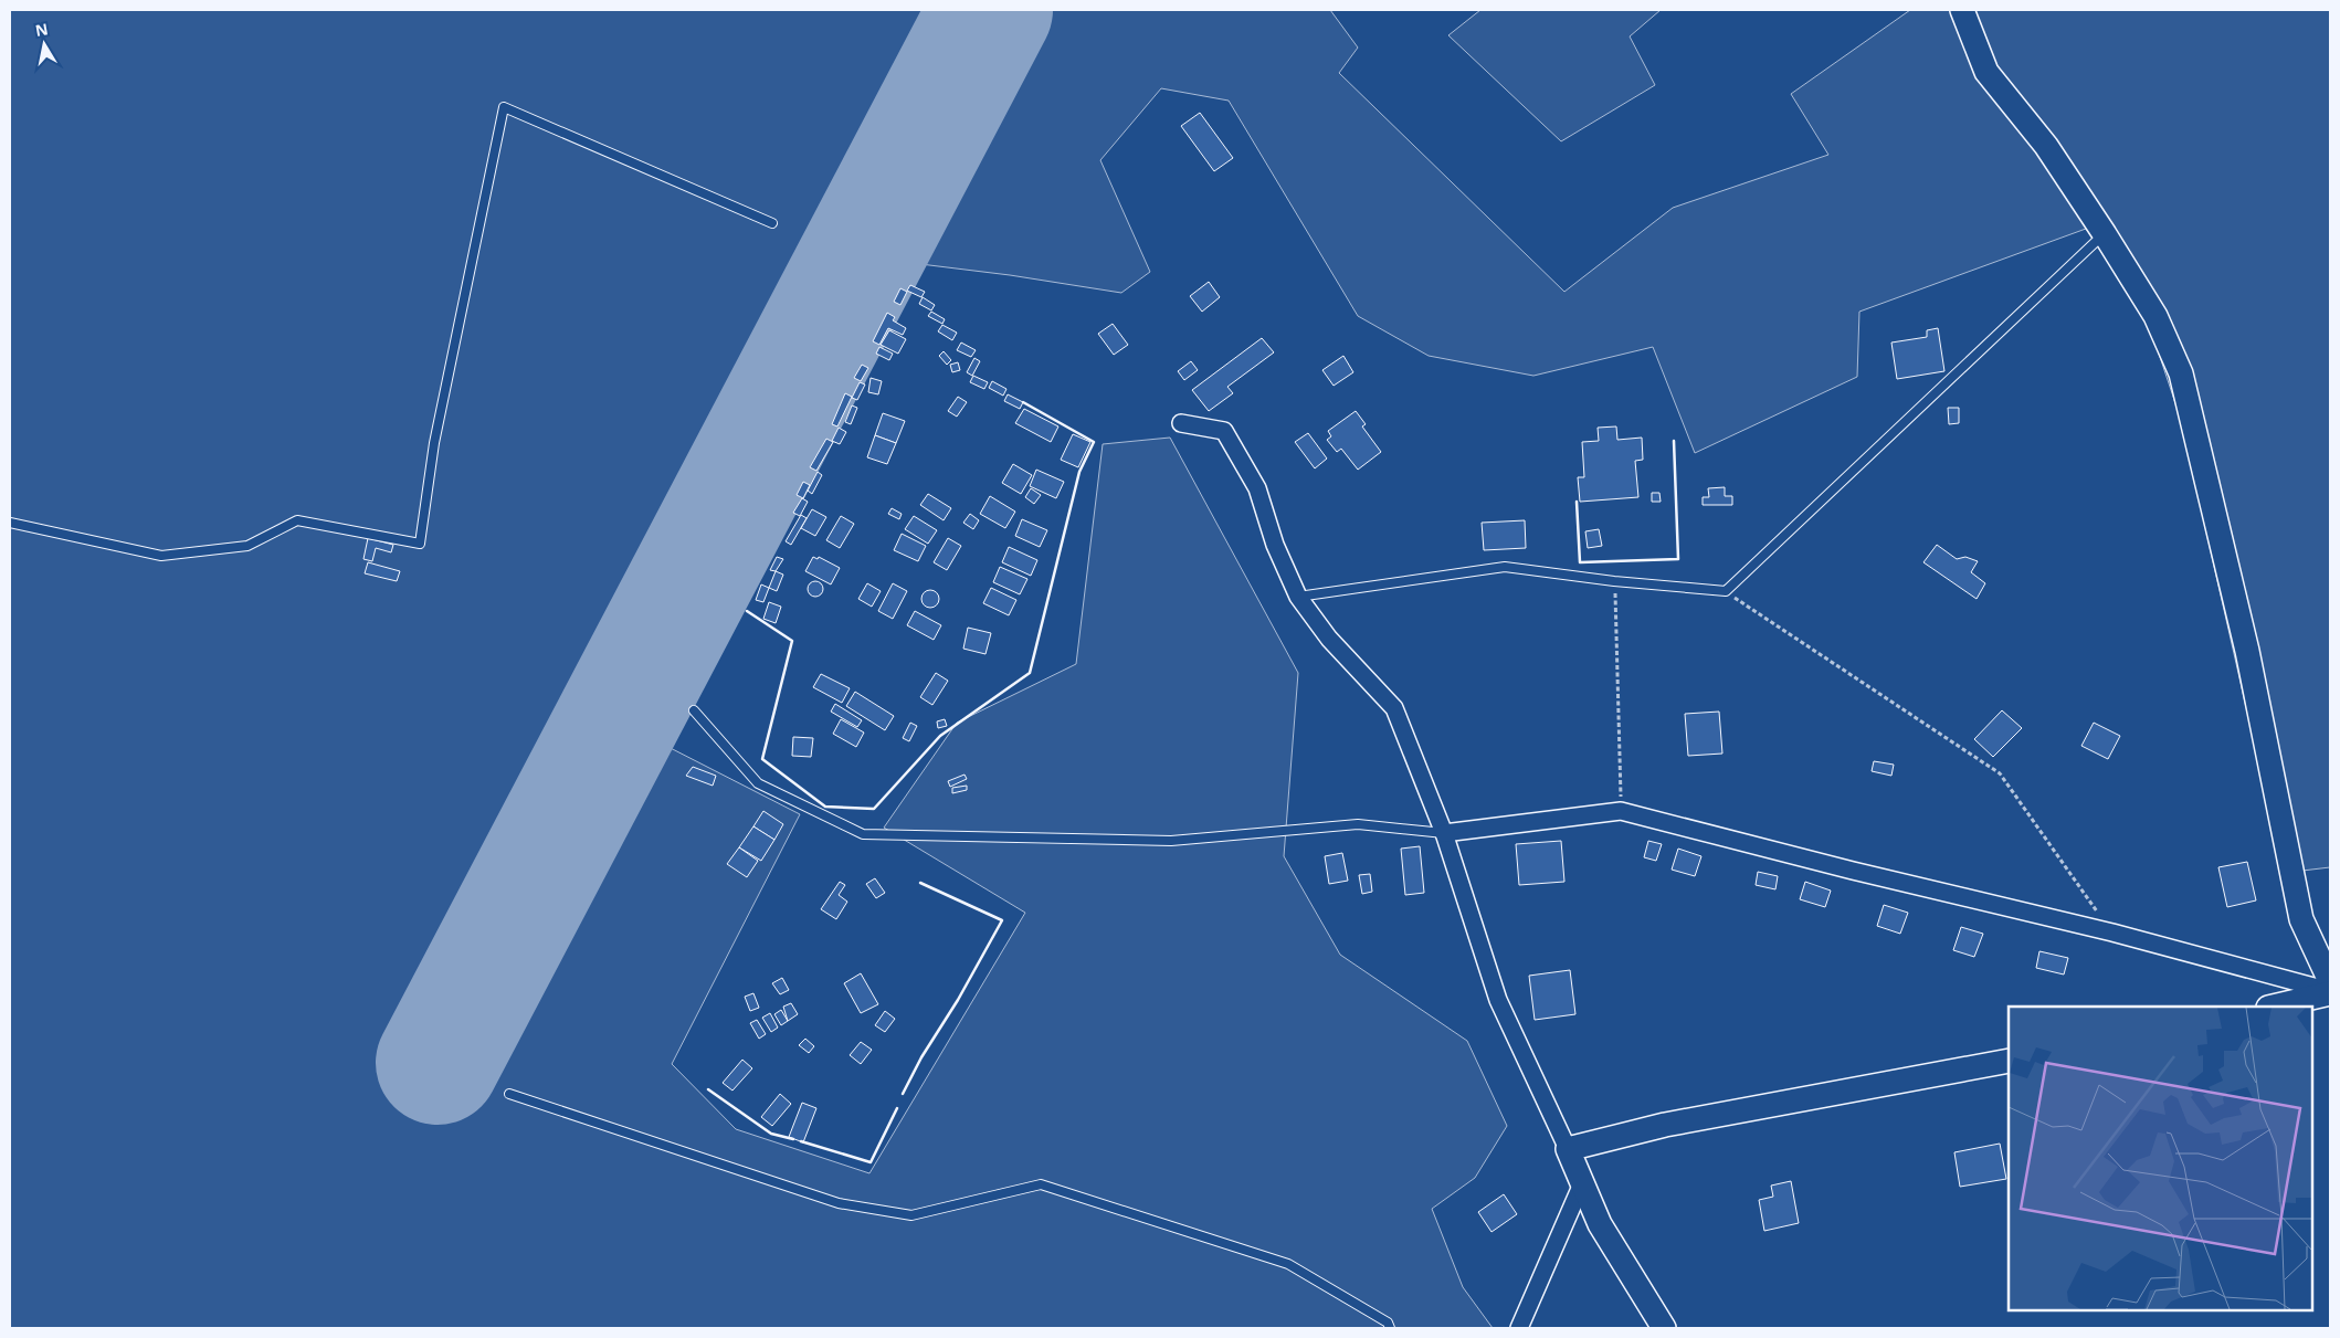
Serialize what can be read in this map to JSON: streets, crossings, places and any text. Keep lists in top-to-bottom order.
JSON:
{
  "north": "top"
}
